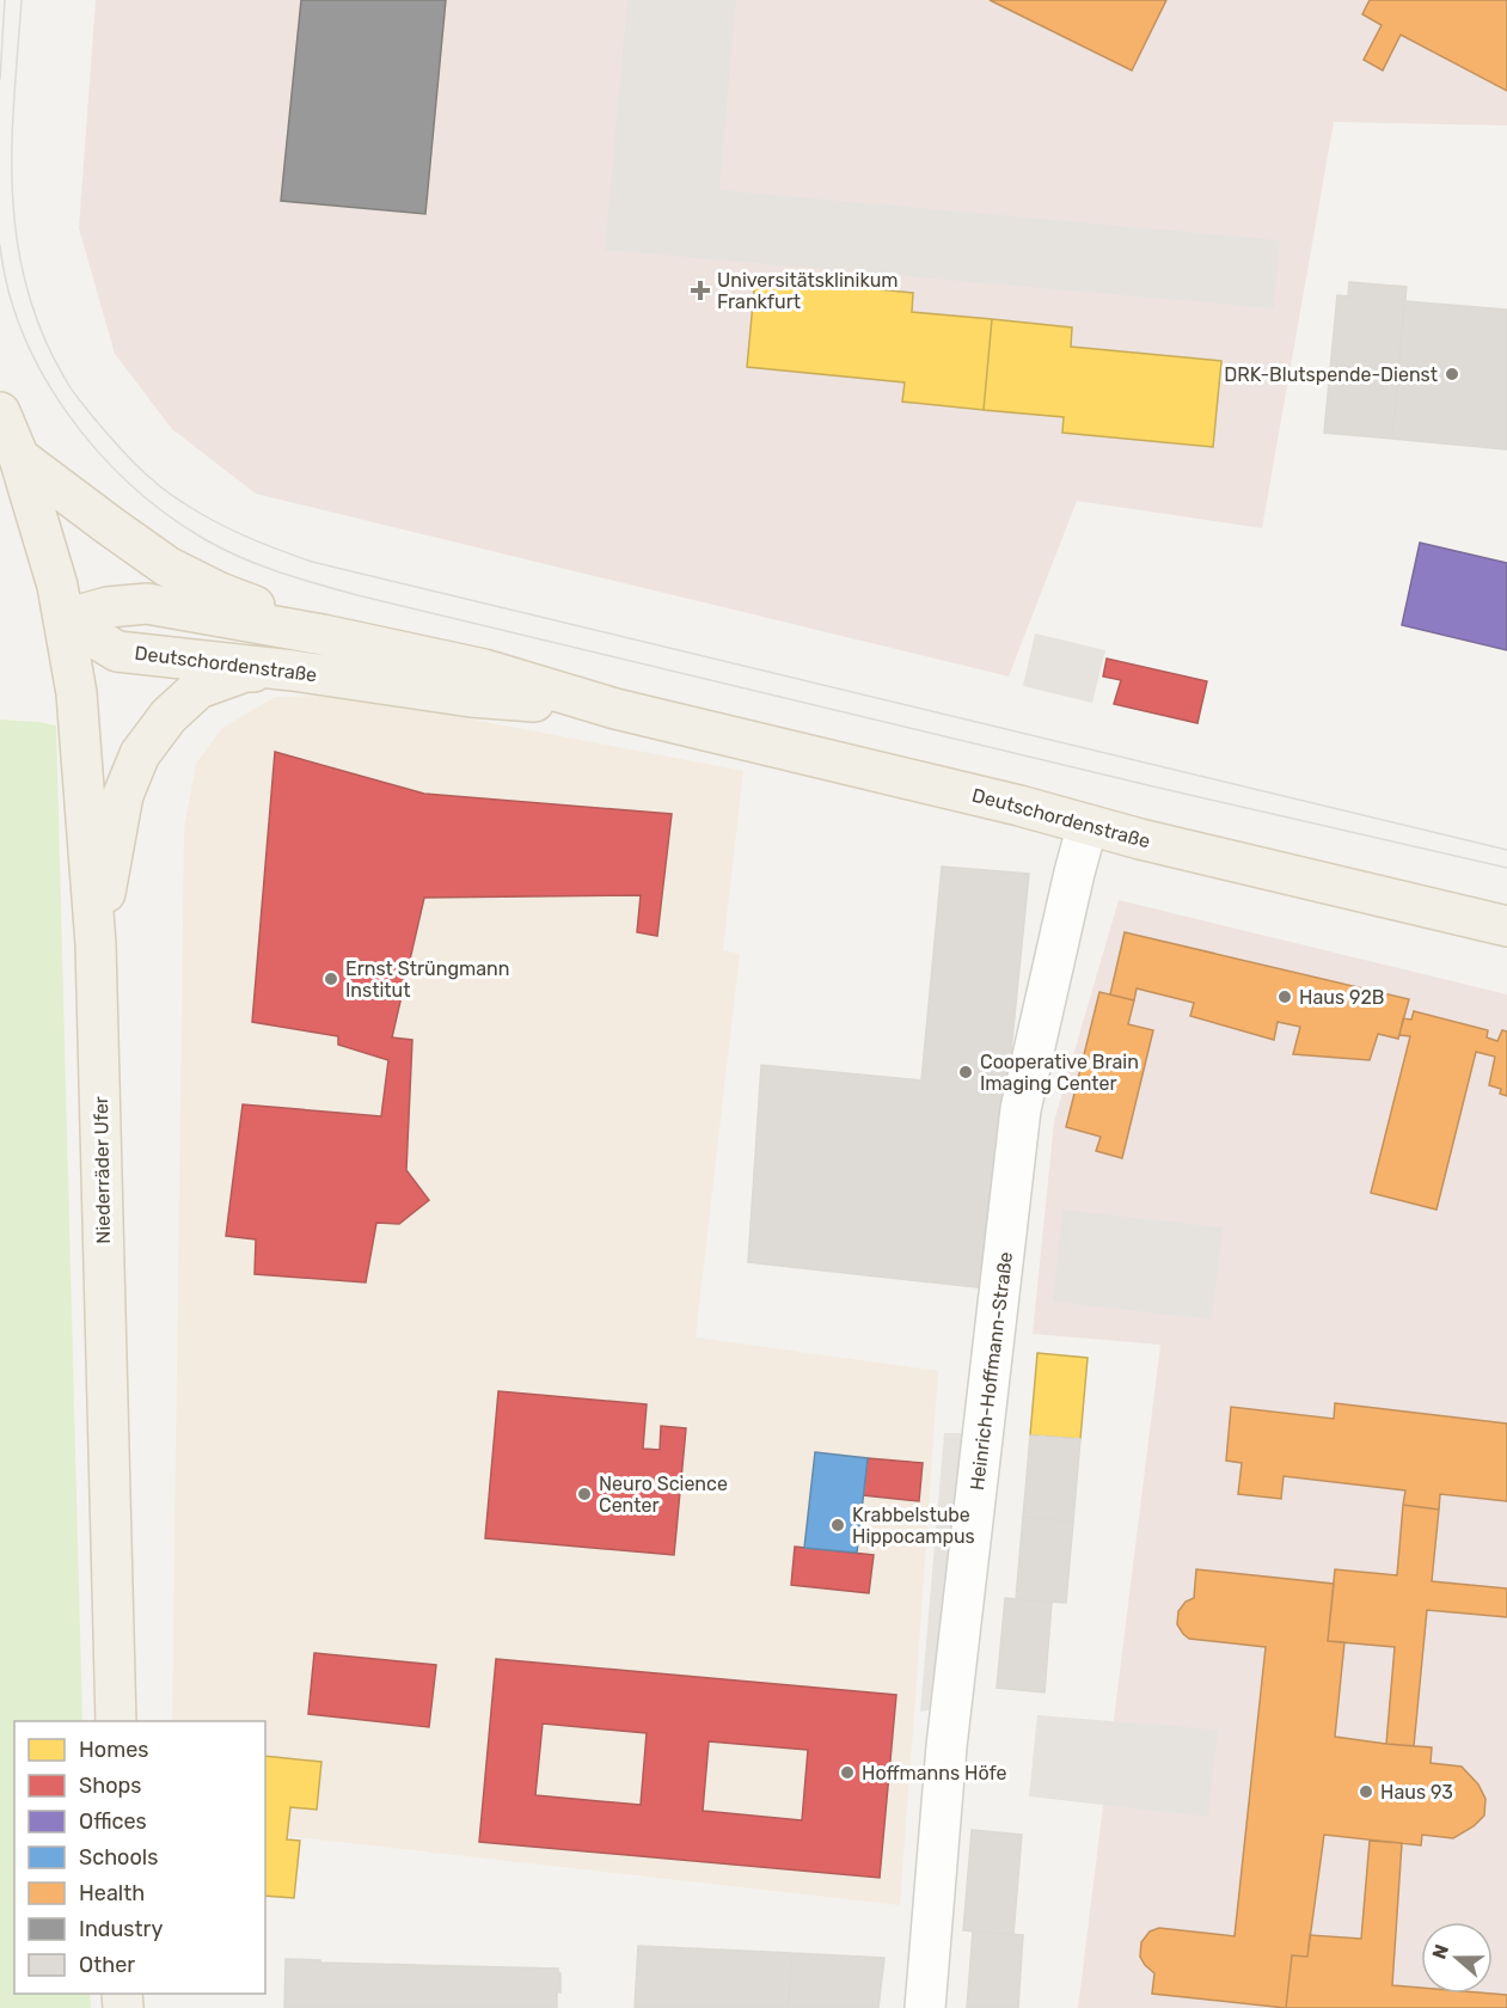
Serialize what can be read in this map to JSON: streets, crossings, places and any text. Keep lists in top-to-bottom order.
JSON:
{
  "streets": {
    "main road": ["Deutschordenstraße", "Niederräder Ufer"],
    "street": ["Heinrich-Hoffmann-Straße"]
  },
  "crossings": [
    ["Deutschordenstraße", "Niederräder Ufer"],
    ["Deutschordenstraße", "Heinrich-Hoffmann-Straße"]
  ],
  "places": {
    "health": ["Universitätsklinikum Frankfurt"],
    "other": [
      "DRK-Blutspende-Dienst",
      "Ernst Strüngmann Institut",
      "Haus 92B",
      "Cooperative Brain Imaging Center",
      "Neuro Science Center",
      "Krabbelstube Hippocampus",
      "Hoffmanns Höfe",
      "Haus 93"
    ]
  },
  "legend": [
    "Homes",
    "Shops",
    "Offices",
    "Schools",
    "Health",
    "Industry",
    "Other"
  ],
  "north": "left"
}
